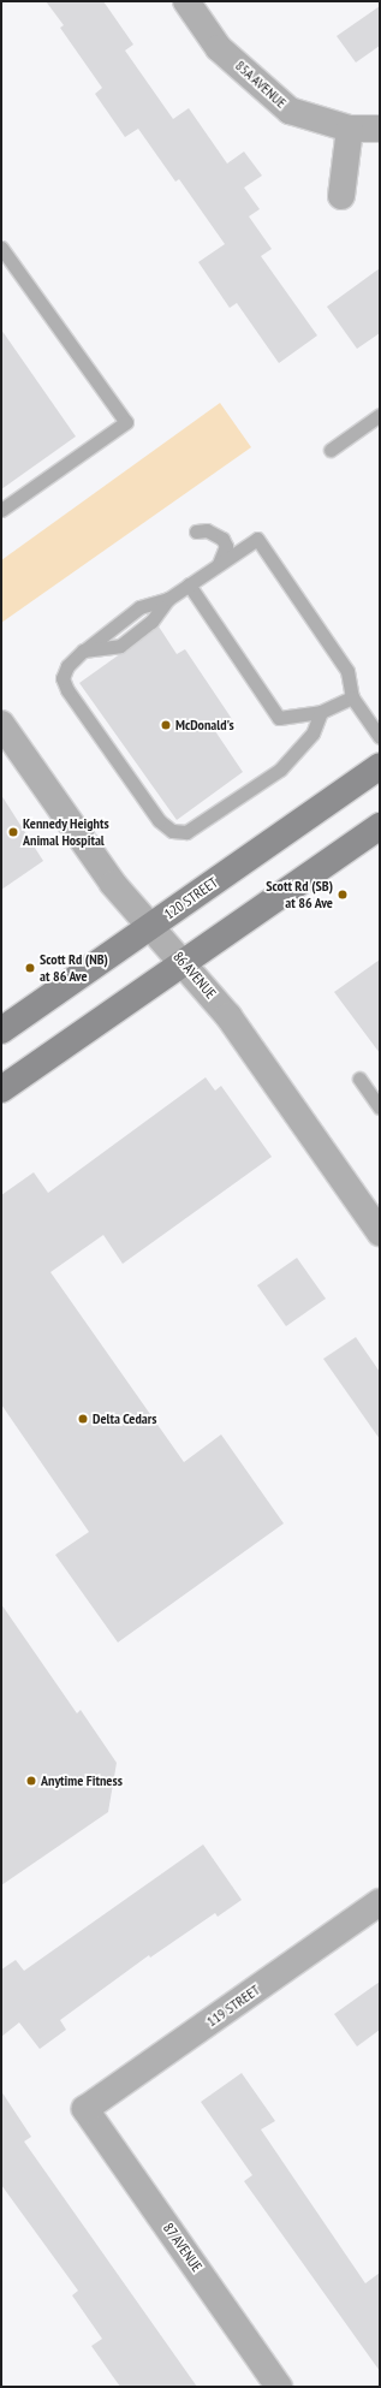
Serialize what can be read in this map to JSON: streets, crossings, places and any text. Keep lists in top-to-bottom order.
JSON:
{
  "streets": {
    "main road": ["120 STREET"],
    "street": [
      "85A AVENUE",
      "86 AVENUE",
      "119 STREET",
      "87 AVENUE"
    ]
  },
  "crossings": [
    ["120 STREET", "86 AVENUE"],
    ["119 STREET", "87 AVENUE"]
  ],
  "places": [
    "McDonald's",
    "Kennedy Heights Animal Hospital",
    "Scott Rd (SB) at 86 Ave",
    "Scott Rd (NB) at 86 Ave",
    "Delta Cedars",
    "Anytime Fitness"
  ]
}
